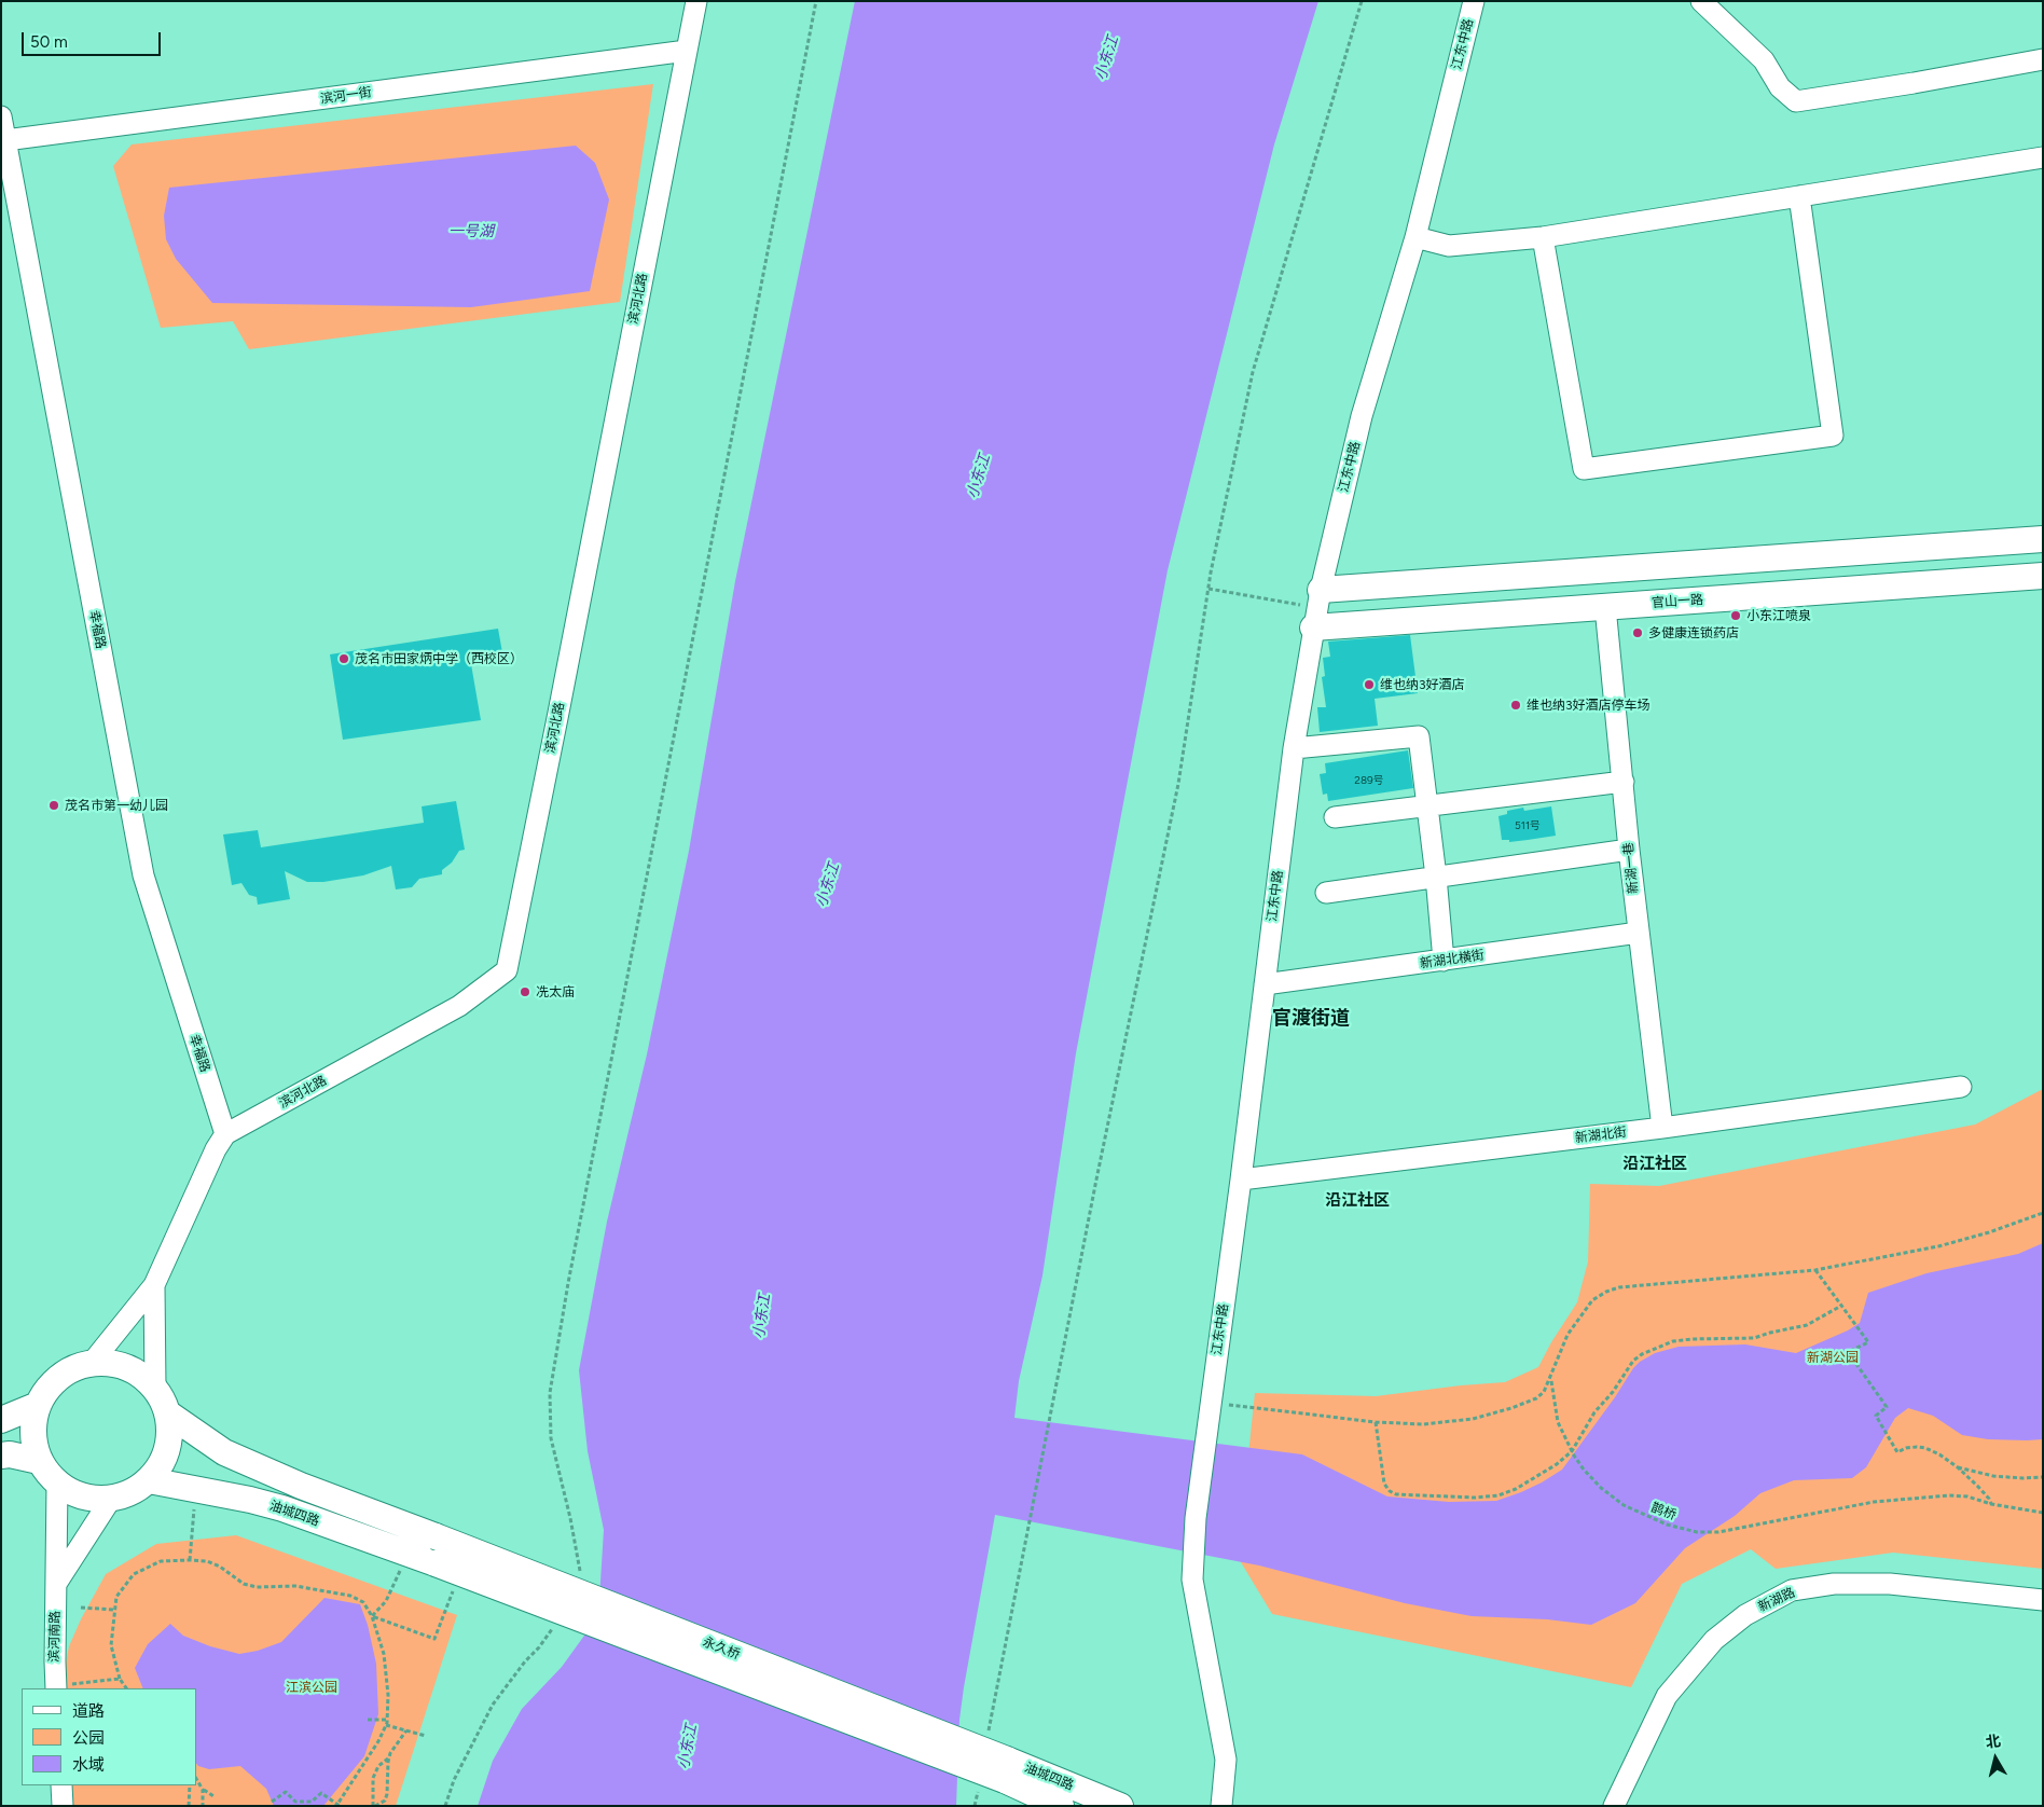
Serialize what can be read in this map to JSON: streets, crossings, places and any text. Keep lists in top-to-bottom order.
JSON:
{
  "streets": {
    "main road": ["官山一路", "油城四路", "永久桥"],
    "street": [
      "江东中路",
      "滨河一街",
      "滨河北路",
      "幸福路",
      "新湖一巷",
      "新湖北横街",
      "新湖北街",
      "新湖路",
      "滨河南路"
    ],
    "path": ["鹊桥"]
  },
  "crossings": [
    ["江东中路", "官山一路"],
    ["江东中路", "新湖北横街"],
    ["江东中路", "新湖北街"],
    ["滨河一街", "滨河北路"],
    ["滨河一街", "幸福路"],
    ["滨河北路", "幸福路"],
    ["官山一路", "新湖一巷"],
    ["新湖一巷", "新湖北横街"],
    ["新湖一巷", "新湖北街"],
    ["油城四路", "滨河南路"],
    ["油城四路", "永久桥"]
  ],
  "districts": ["官渡街道", "沿江社区", "沿江社区"],
  "water": ["小东江", "一号湖"],
  "parks": ["新湖公园", "江滨公园"],
  "places": [
    "小东江喷泉",
    "多健康连锁药店",
    "茂名市田家炳中学（西校区）",
    "维也纳3好酒店",
    "维也纳3好酒店停车场",
    "茂名市第一幼儿园",
    "冼太庙"
  ],
  "house_numbers": ["289号", "511号"],
  "legend": ["道路", "公园", "水域"],
  "scale_bar": "50 m",
  "north": "top"
}
